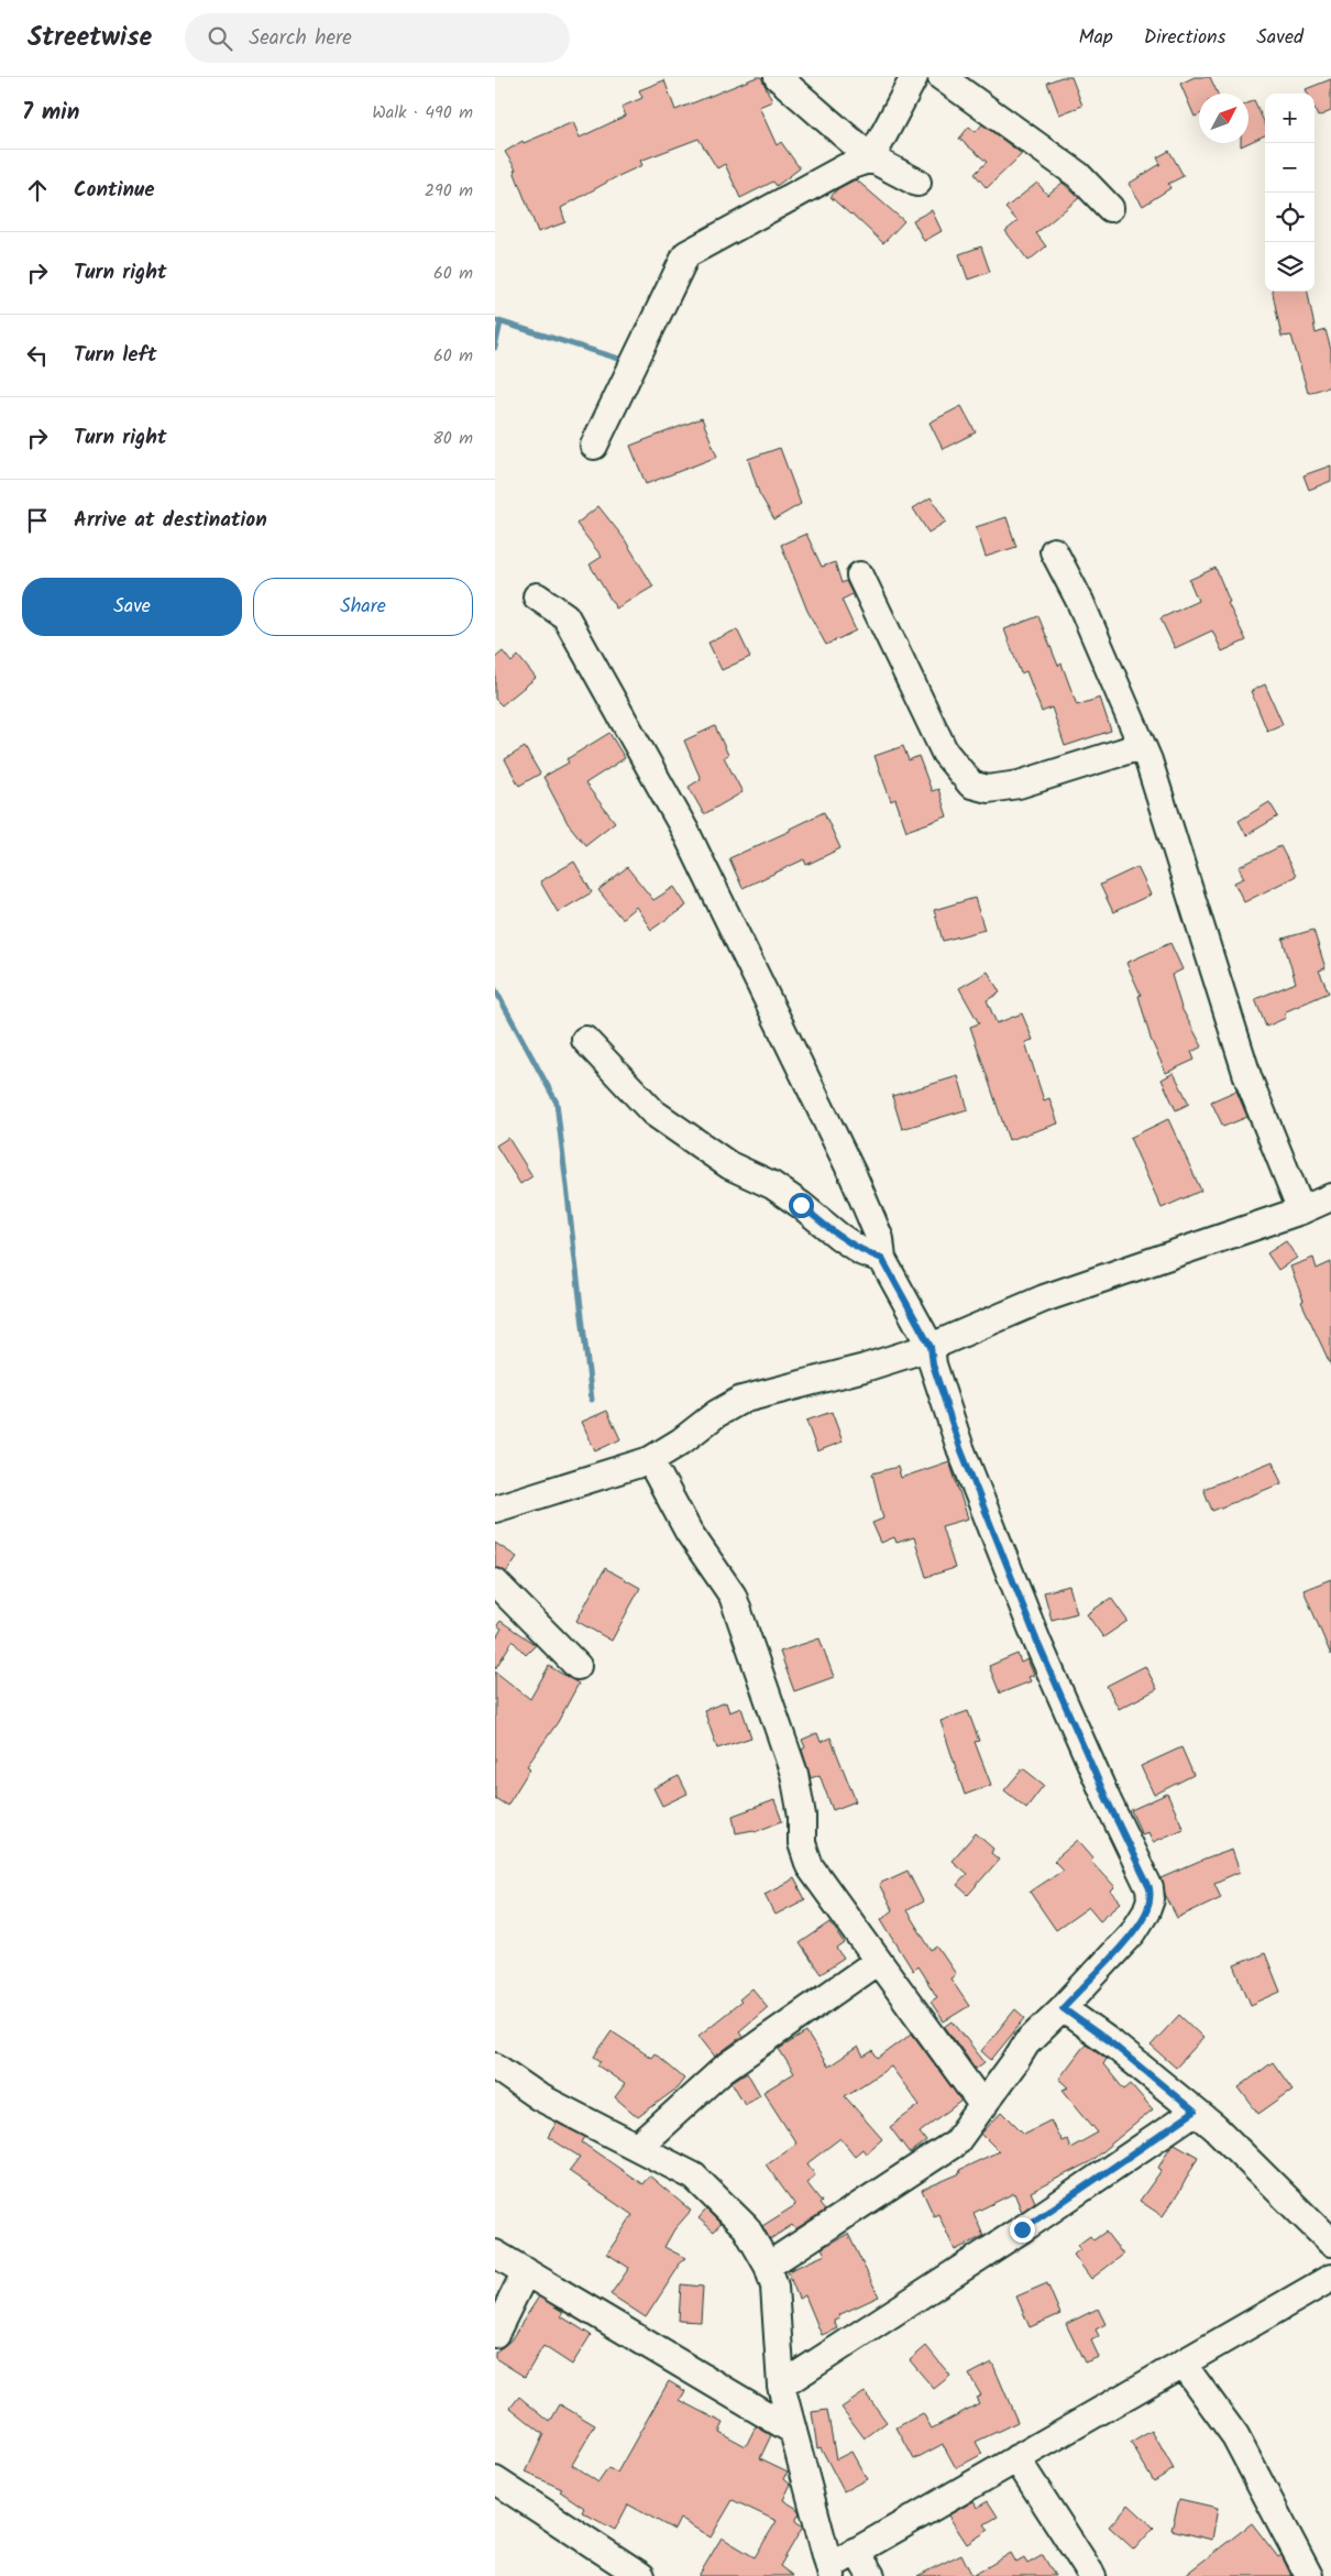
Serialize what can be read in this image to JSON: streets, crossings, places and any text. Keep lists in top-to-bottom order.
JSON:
{
  "north": "top right",
  "page": {
    "header": "Streetwise",
    "search": "Search here",
    "nav": ["Map", "Directions", "Saved"],
    "heading": ["7 min", "Walk · 490 m"],
    "map_buttons": ["+", "−"],
    "list": [
      ["Continue", "290 m"],
      ["Turn right", "60 m"],
      ["Turn left", "60 m"],
      ["Turn right", "80 m"],
      "Arrive at destination"
    ],
    "buttons": ["Save", "Share"]
  }
}
